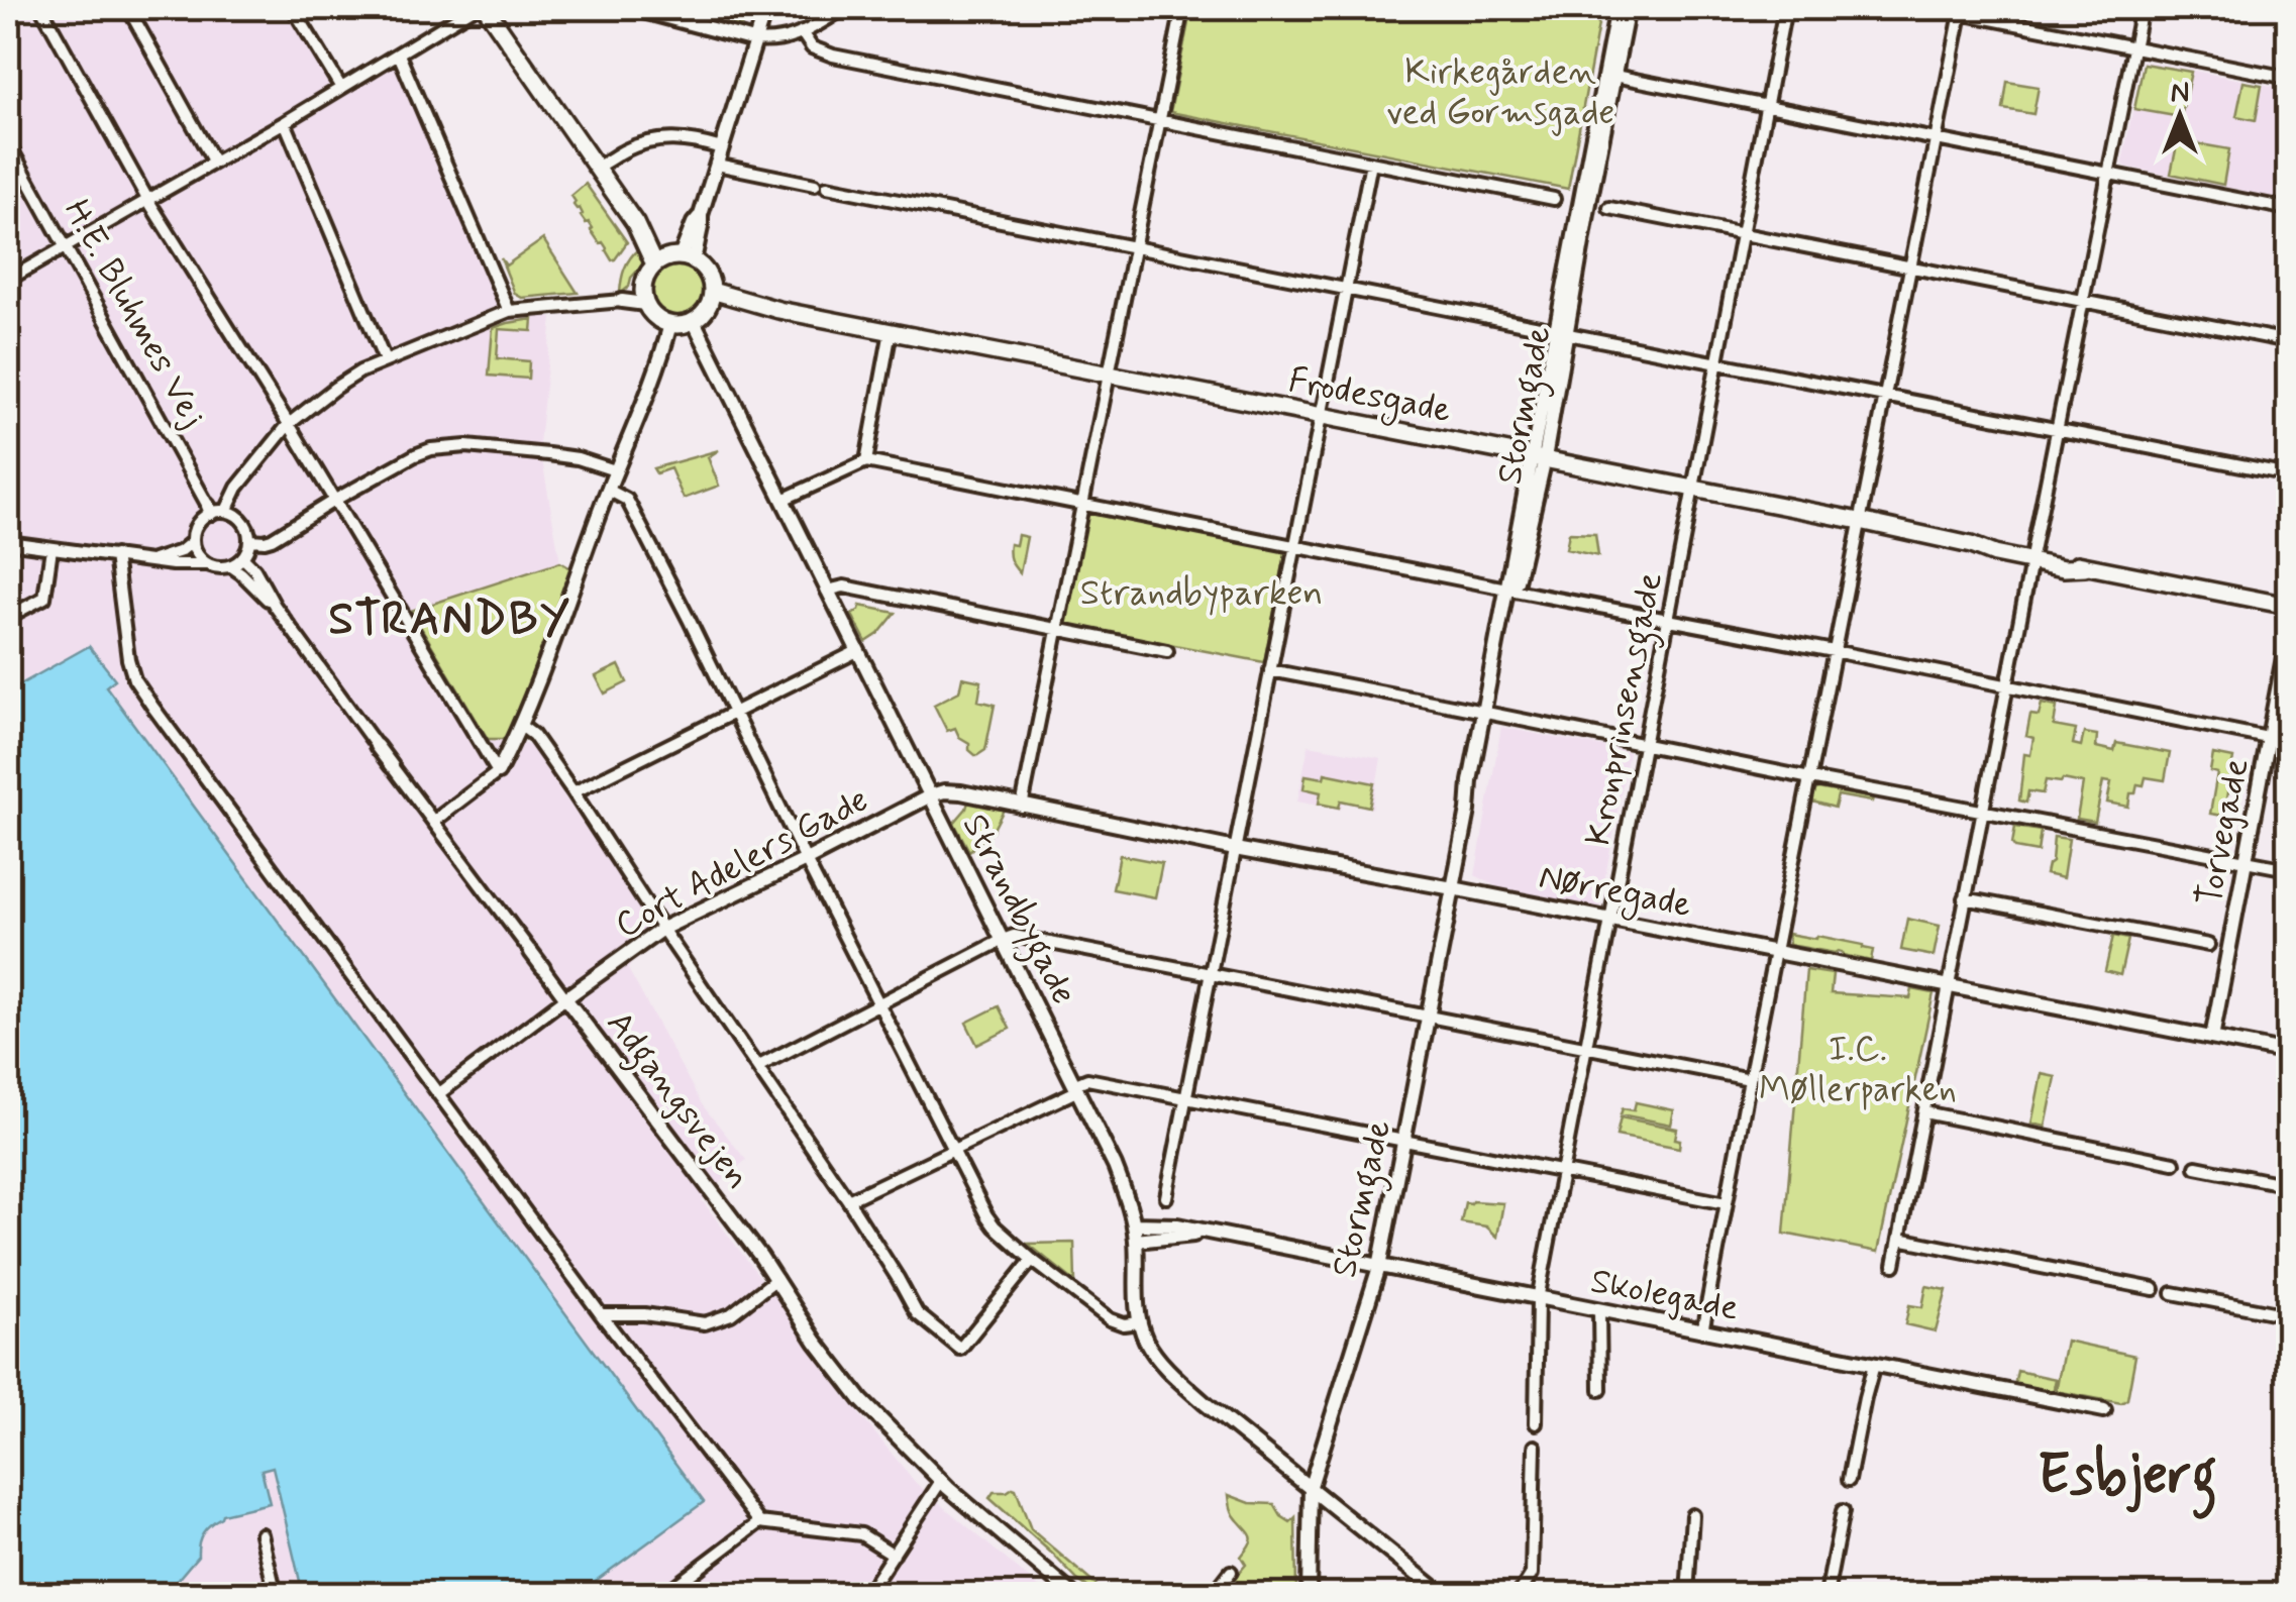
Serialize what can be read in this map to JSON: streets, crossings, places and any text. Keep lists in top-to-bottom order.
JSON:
{
  "streets": {
    "main road": ["Frodesgade"],
    "street": [
      "H.E. Bluhmes Vej",
      "Stormgade",
      "Kronprinsensgade",
      "Torvegade",
      "Cort Adelers Gade",
      "Nørregade",
      "Strandbygade",
      "Adgangsvejen",
      "Skolegade"
    ]
  },
  "crossings": [
    ["H.E. Bluhmes Vej", "Adgangsvejen"],
    ["Frodesgade", "Stormgade"],
    ["Frodesgade", "Kronprinsensgade"],
    ["Frodesgade", "Strandbygade"],
    ["Stormgade", "Nørregade"],
    ["Stormgade", "Strandbygade"],
    ["Stormgade", "Skolegade"],
    ["Kronprinsensgade", "Nørregade"],
    ["Kronprinsensgade", "Skolegade"],
    ["Torvegade", "Nørregade"],
    ["Cort Adelers Gade", "Nørregade"],
    ["Cort Adelers Gade", "Strandbygade"],
    ["Cort Adelers Gade", "Adgangsvejen"],
    ["Nørregade", "Strandbygade"],
    ["Strandbygade", "Skolegade"]
  ],
  "districts": ["STRANDBY", "Esbjerg"],
  "parks": ["Kirkegården ved Gormsgade", "Strandbyparken", "I.C. Møllerparken"],
  "north": "top"
}
